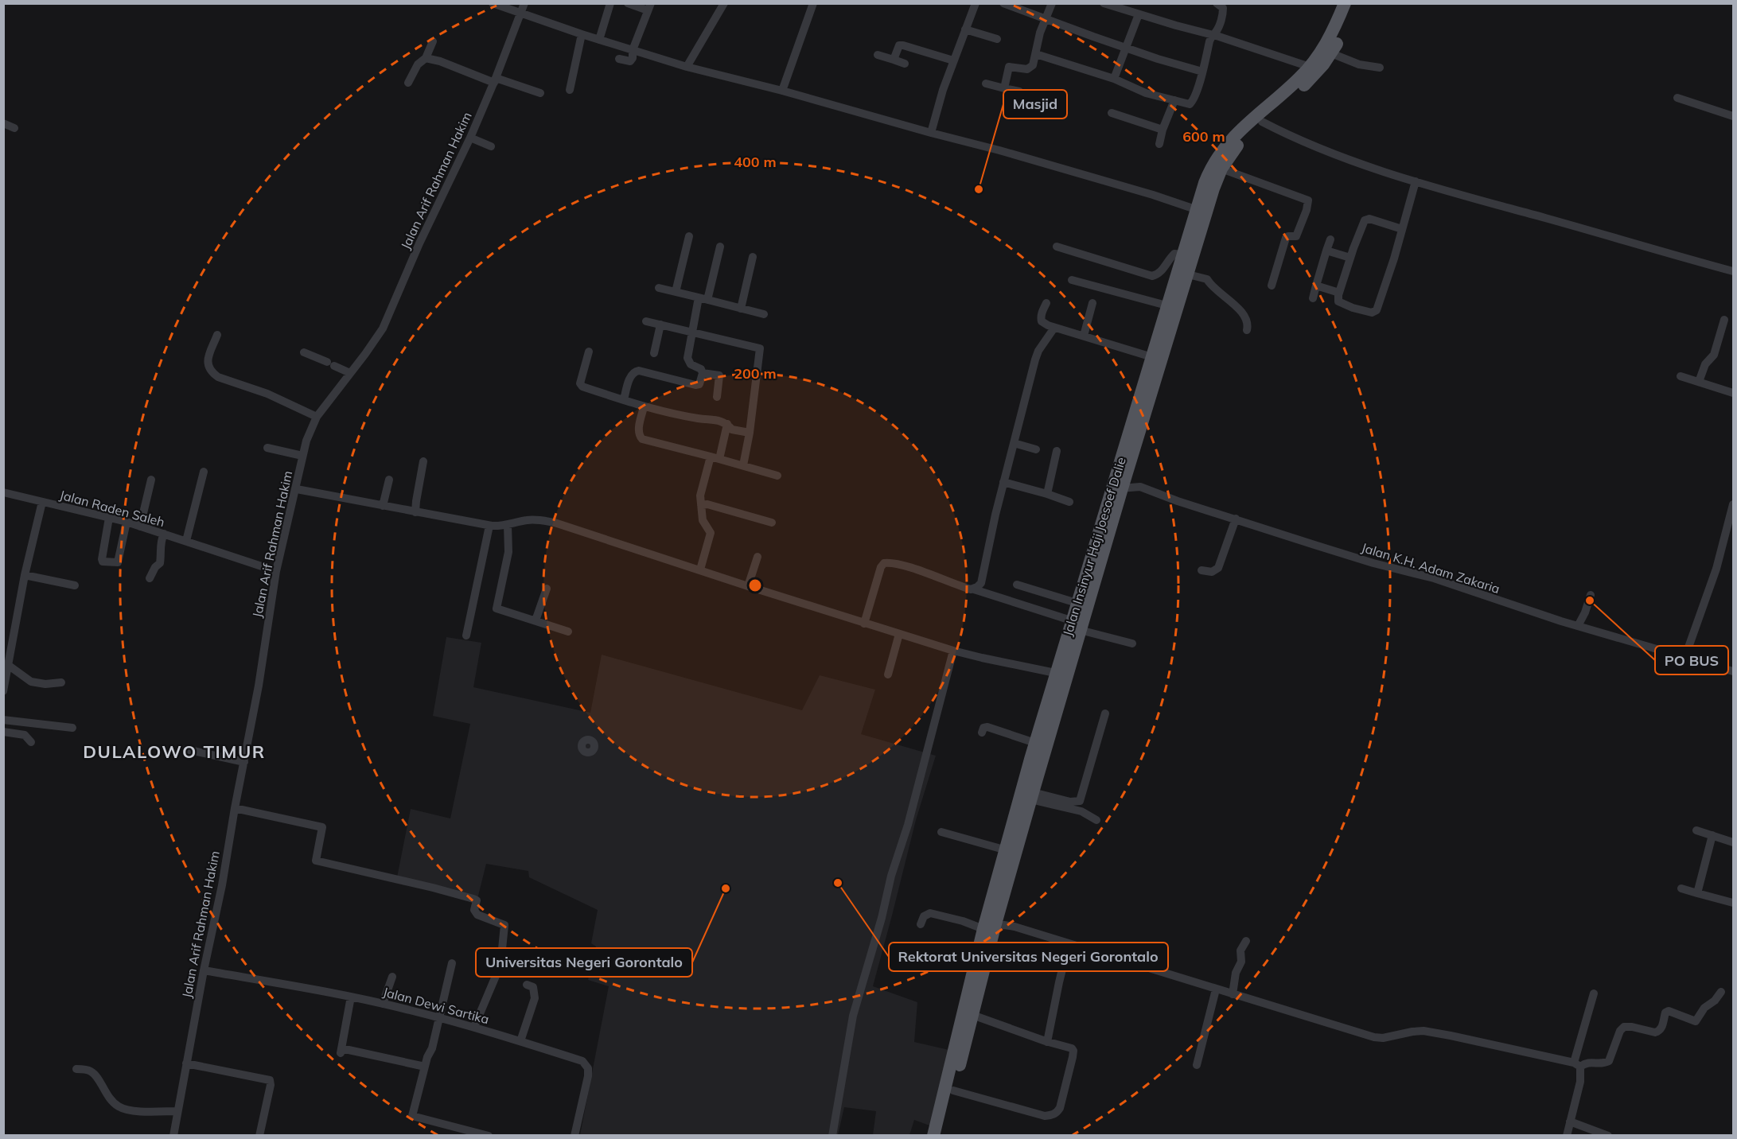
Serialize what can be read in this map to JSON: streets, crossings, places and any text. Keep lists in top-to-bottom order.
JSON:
{
  "streets": {
    "main road": ["Jalan Insinyur Haji Joesoef Dalie"],
    "street": [
      "Jalan Arif Rahman Hakim",
      "Jalan Raden Saleh",
      "Jalan K.H. Adam Zakaria",
      "Jalan Dewi Sartika"
    ]
  },
  "crossings": [
    ["Jalan Arif Rahman Hakim", "Jalan Raden Saleh"],
    ["Jalan Arif Rahman Hakim", "Jalan Dewi Sartika"],
    ["Jalan Insinyur Haji Joesoef Dalie", "Jalan K.H. Adam Zakaria"]
  ],
  "districts": ["DULALOWO TIMUR"],
  "places": [
    "Masjid",
    "PO BUS",
    "Rektorat Universitas Negeri Gorontalo",
    "Universitas Negeri Gorontalo"
  ],
  "rings": ["600 m", "400 m", "200 m"]
}
